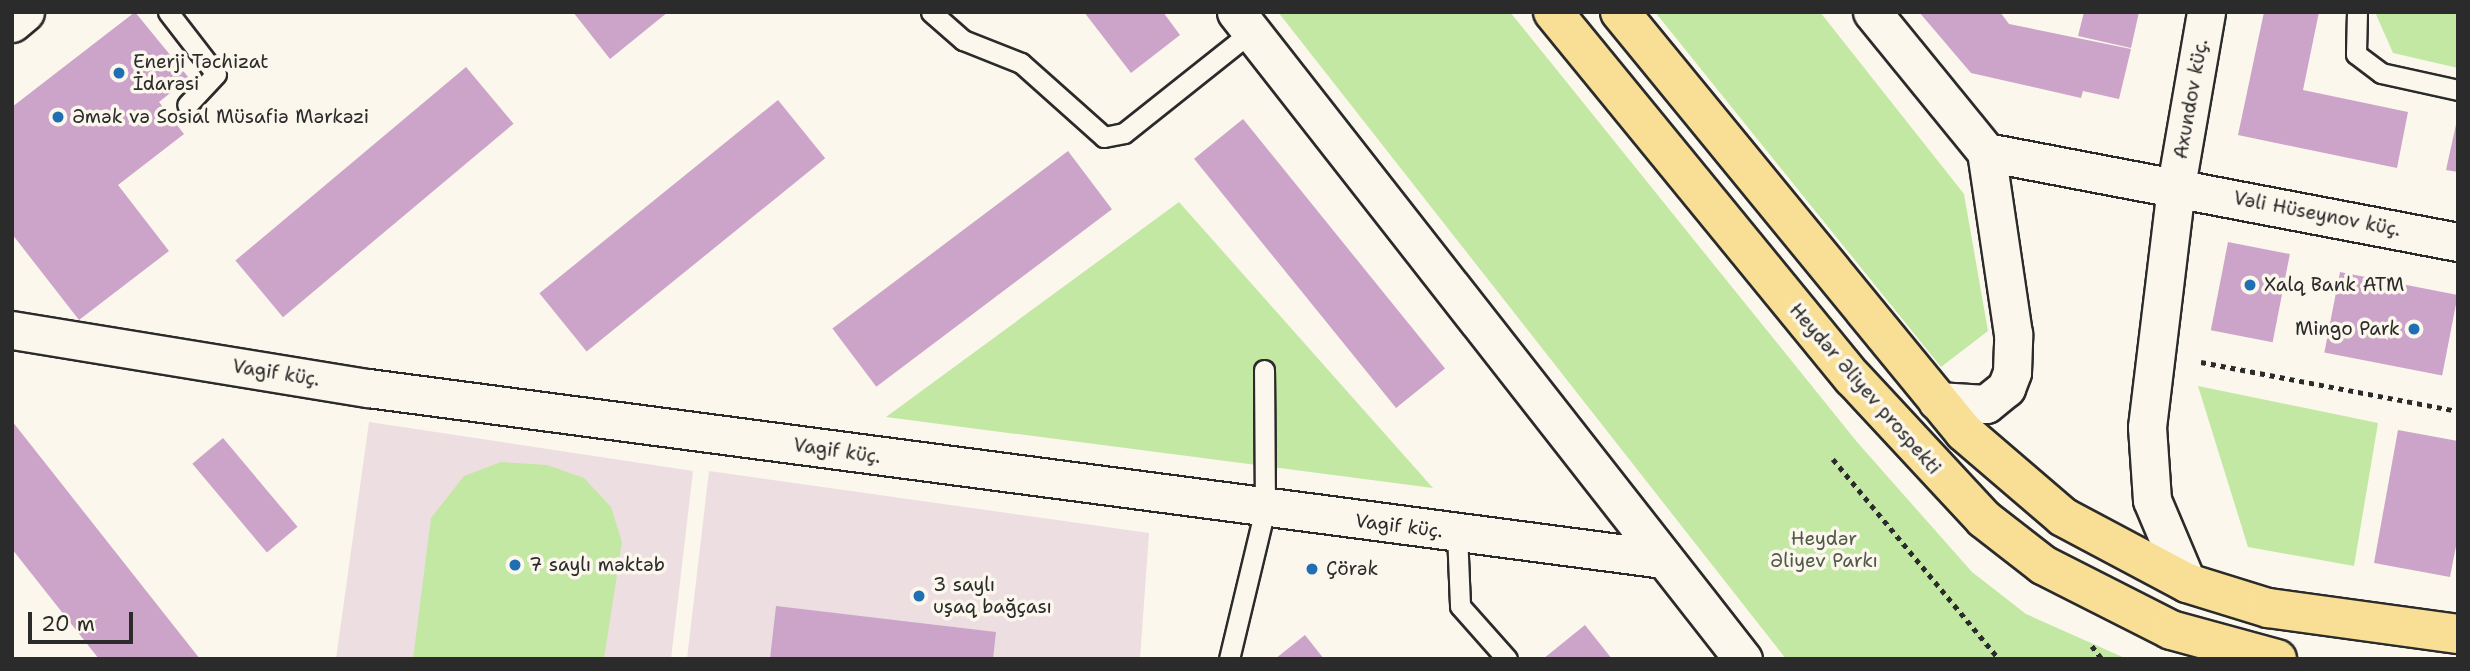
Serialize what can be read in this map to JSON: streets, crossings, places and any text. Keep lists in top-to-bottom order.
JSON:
{
  "streets": {
    "main road": ["Heydər Əliyev prospekti"],
    "street": ["Axundov küç.", "Vəli Hüseynov küç.", "Vagif küç."]
  },
  "crossings": [
    ["Axundov küç.", "Vəli Hüseynov küç."]
  ],
  "parks": ["Heydər Əliyev Parkı"],
  "places": [
    "Enerji Təchizat İdarəsi",
    "Əmək və Sosial Müsafiə Mərkəzi",
    "Xalq Bank ATM",
    "Mingo Park",
    "7 saylı məktəb",
    "Çörək",
    "3 saylı uşaq bağçası"
  ],
  "scale_bar": "20 m"
}
